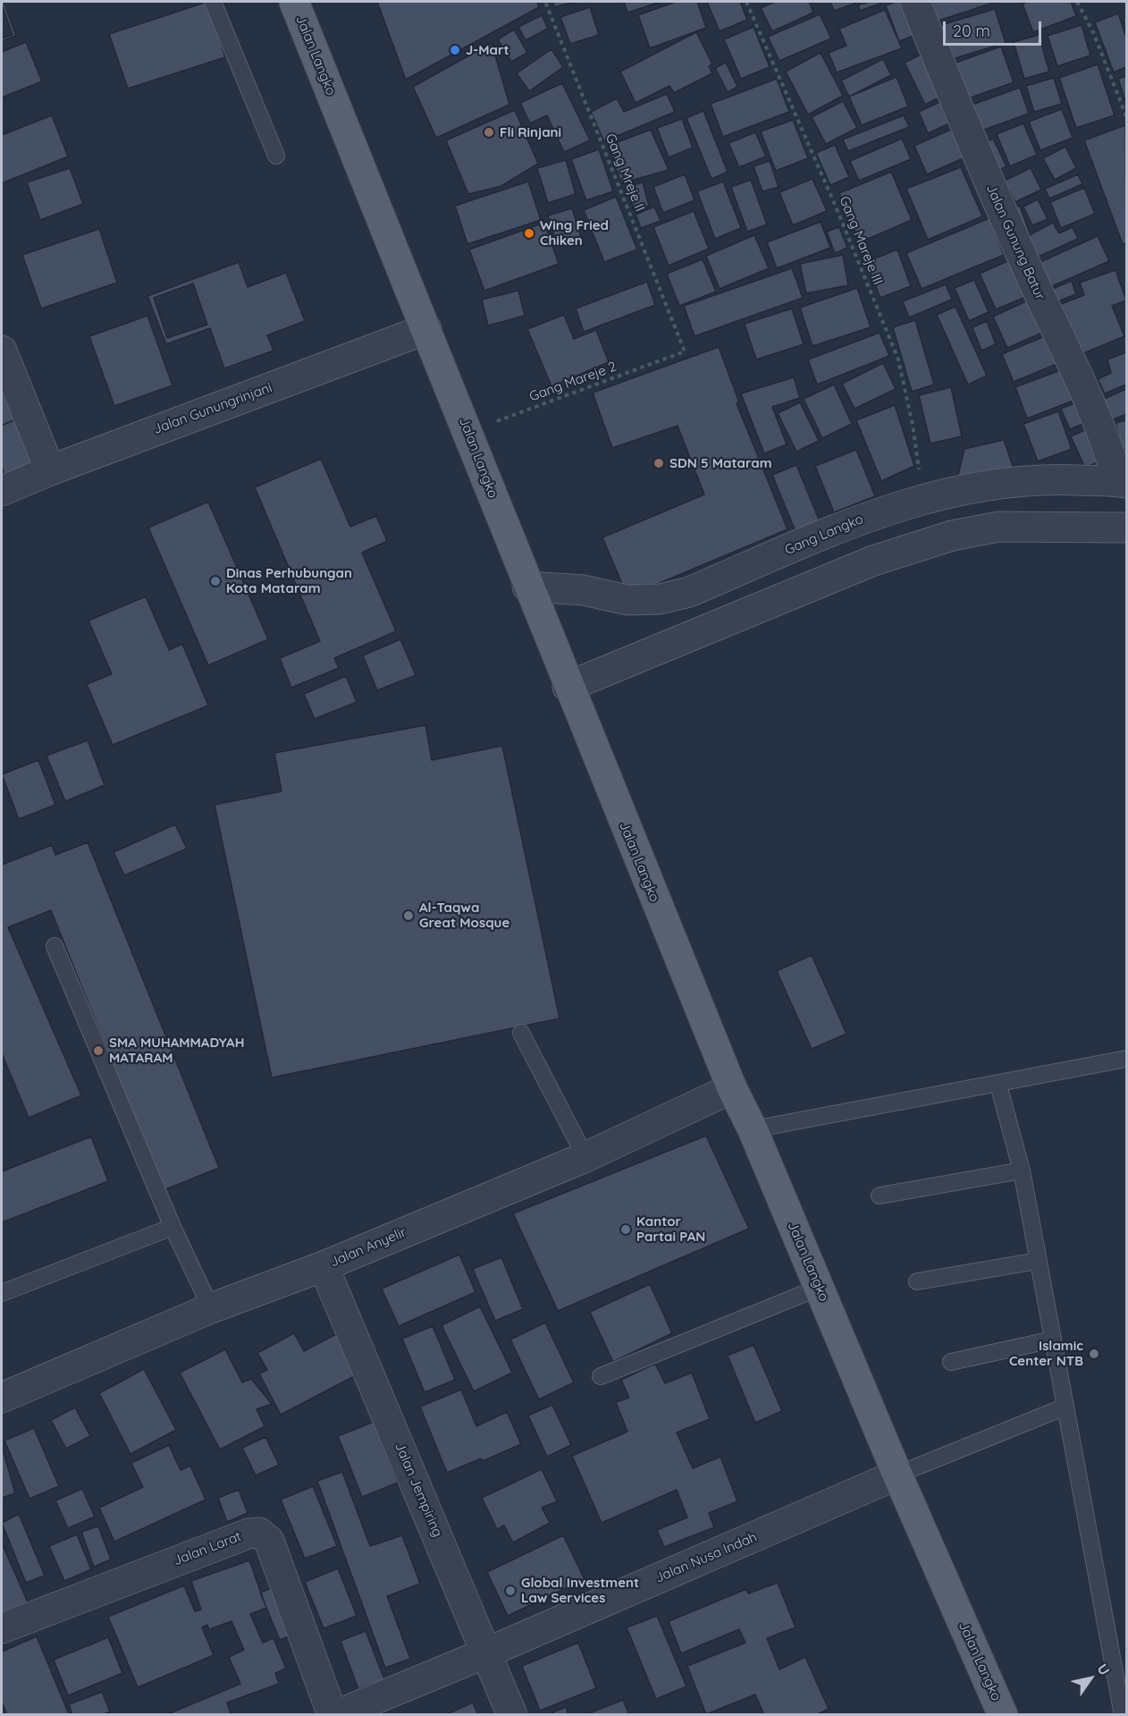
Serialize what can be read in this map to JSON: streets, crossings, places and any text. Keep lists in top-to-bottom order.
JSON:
{
  "streets": {
    "main road": ["Jalan Langko"],
    "street": [
      "Jalan Gunung Batur",
      "Jalan Gunungrinjani",
      "Gang Langko",
      "Jalan Anyelir",
      "Jalan Jempiring",
      "Jalan Larat",
      "Jalan Nusa Indah"
    ],
    "path": ["Gang Mreje II", "Gang Mareje III", "Gang Mareje 2"]
  },
  "crossings": [
    ["Jalan Langko", "Gang Mareje 2"],
    ["Jalan Langko", "Jalan Gunungrinjani"],
    ["Jalan Langko", "Gang Langko"],
    ["Jalan Langko", "Jalan Anyelir"],
    ["Jalan Langko", "Jalan Nusa Indah"],
    ["Gang Mreje II", "Gang Mareje 2"],
    ["Gang Mareje III", "Gang Langko"],
    ["Jalan Gunung Batur", "Gang Langko"],
    ["Jalan Anyelir", "Jalan Jempiring"],
    ["Jalan Jempiring", "Jalan Nusa Indah"],
    ["Jalan Larat", "Jalan Nusa Indah"]
  ],
  "places": [
    "J-Mart",
    "Fli Rinjani",
    "Wing Fried Chiken",
    "SDN 5 Mataram",
    "Dinas Perhubungan Kota Mataram",
    "Al-Taqwa Great Mosque",
    "SMA MUHAMMADYAH MATARAM",
    "Kantor Partai PAN",
    "Islamic Center NTB",
    "Global Investment Law Services"
  ],
  "scale_bar": "20 m",
  "north": "top right"
}
